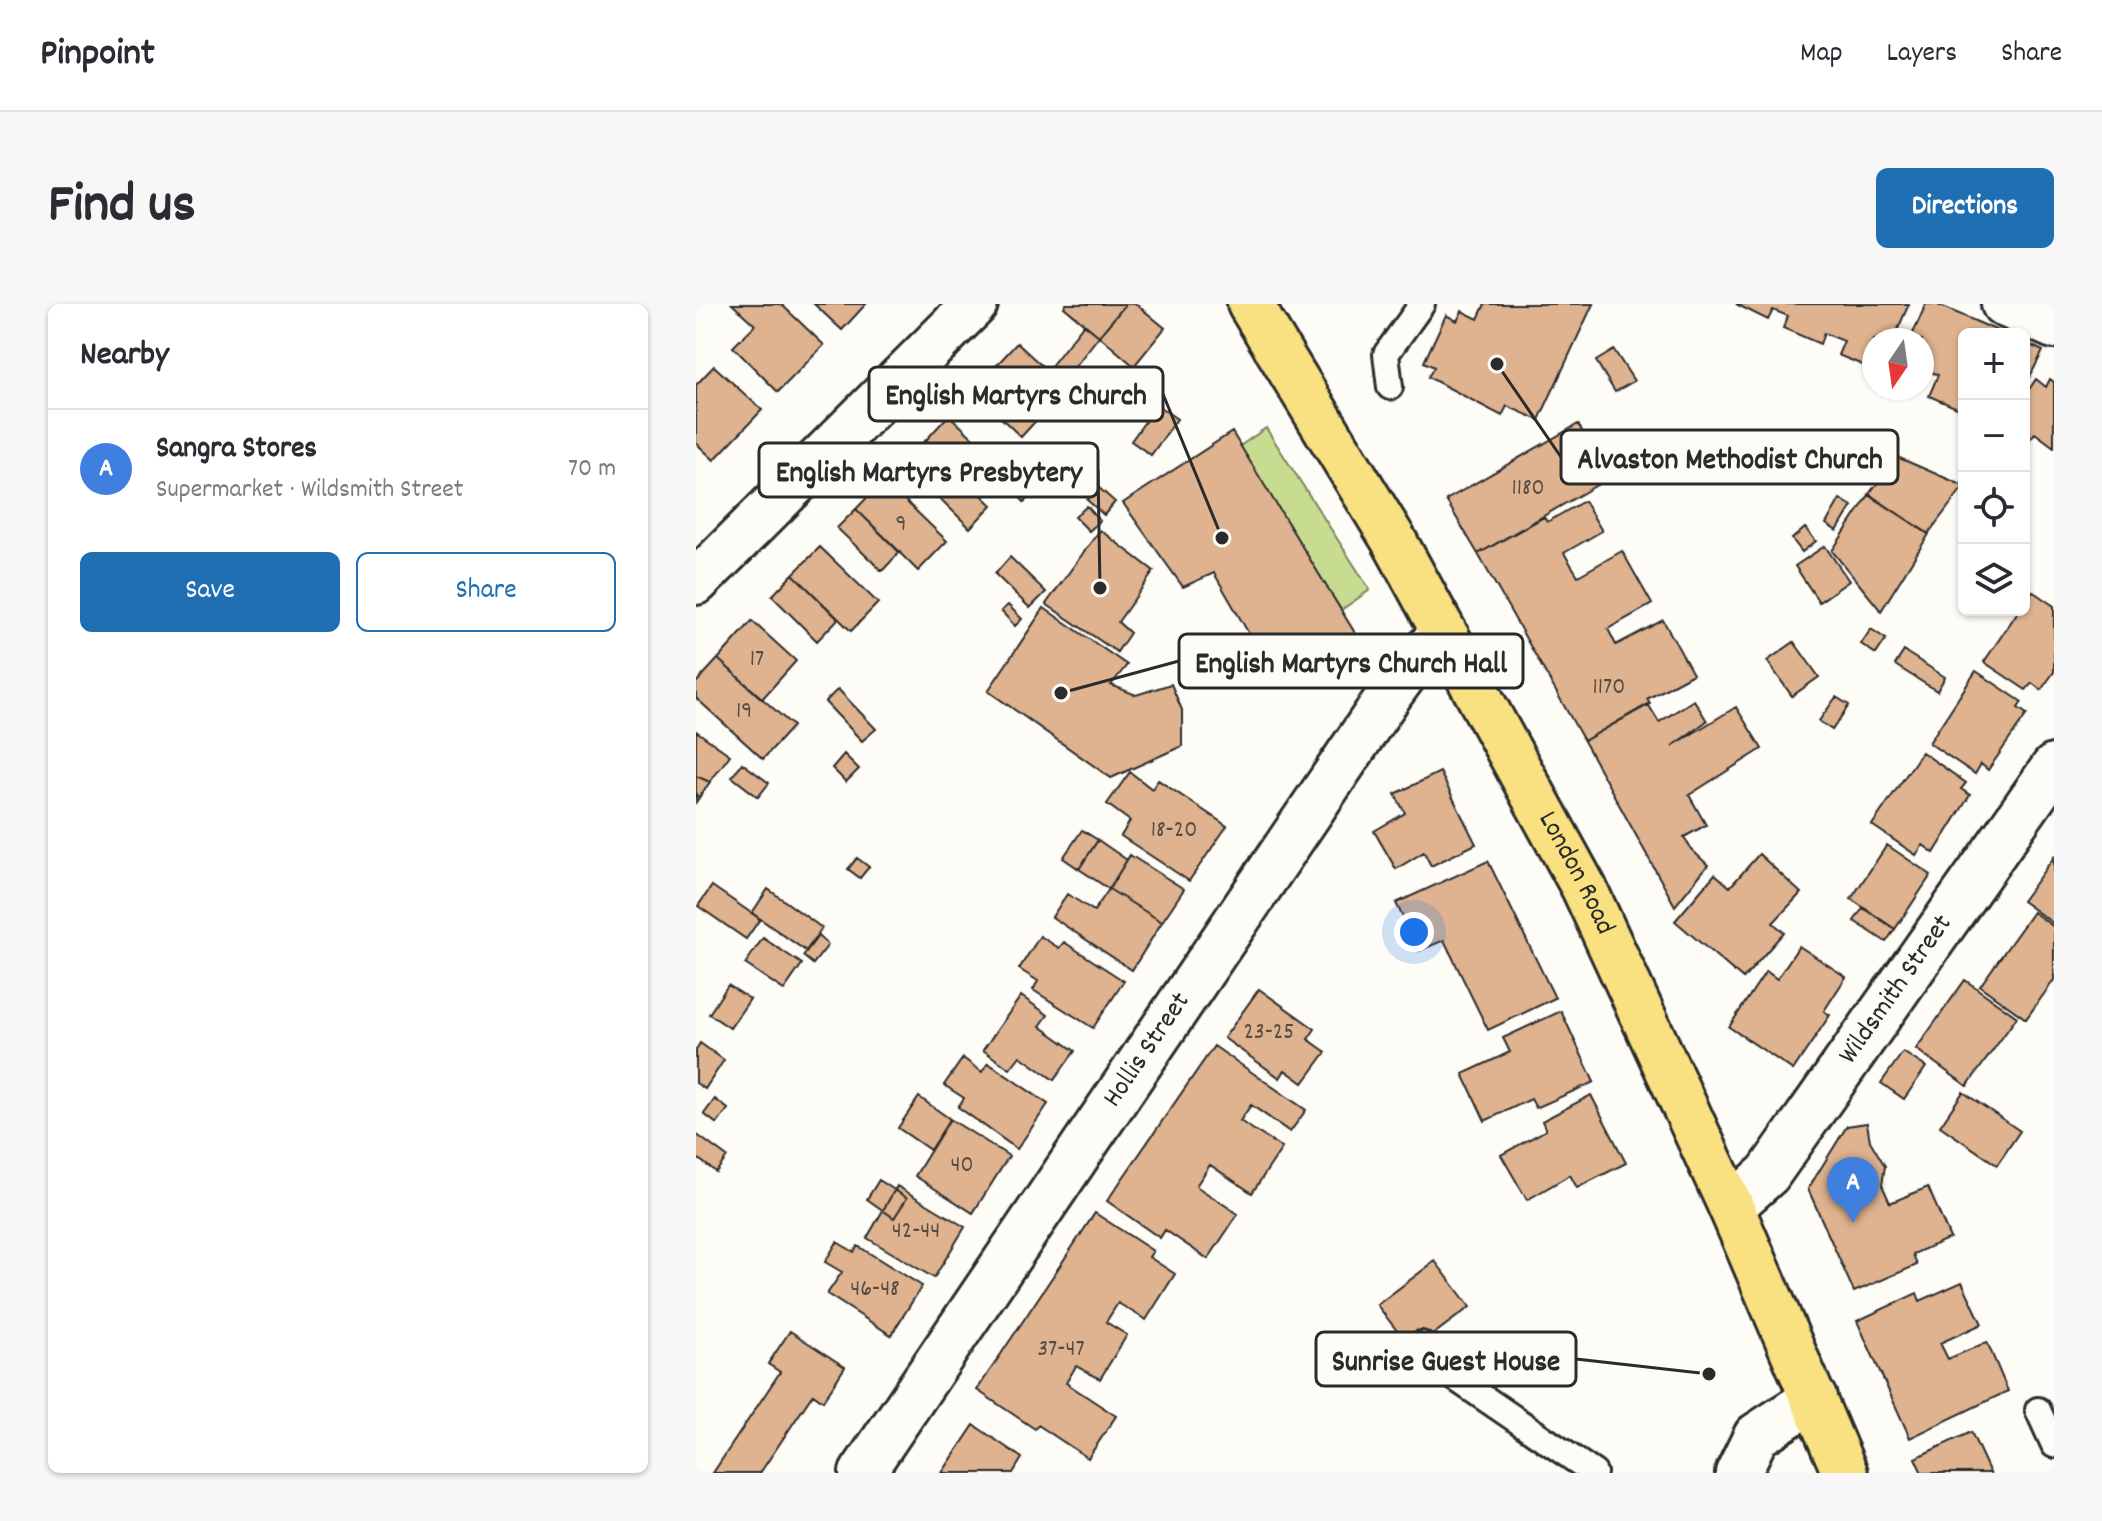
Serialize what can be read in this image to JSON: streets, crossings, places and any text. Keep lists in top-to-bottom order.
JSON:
{
  "streets": {
    "main road": ["London Road"],
    "street": ["Wildsmith Street", "Hollis Street"]
  },
  "crossings": [
    ["London Road", "Wildsmith Street"],
    ["London Road", "Hollis Street"]
  ],
  "places": [
    "Alvaston Methodist Church",
    "English Martyrs Church",
    "English Martyrs Presbytery",
    "English Martyrs Church Hall",
    "Sunrise Guest House"
  ],
  "house_numbers": [
    "1180",
    "9",
    "17",
    "1170",
    "19",
    "18-20",
    "23-25",
    "40",
    "42-44",
    "46-48",
    "37-47"
  ],
  "north": "bottom",
  "page": {
    "header": "Pinpoint",
    "nav": ["Map", "Layers", "Share"],
    "title": "Find us",
    "buttons": [
      "Directions",
      ["Save", "Share"]
    ],
    "heading": "Nearby",
    "map_buttons": ["+", "−"],
    "list": [
      {
        "mark": "A",
        "name": "Sangra Stores",
        "note": "Supermarket · Wildsmith Street",
        "value": "70 m"
      }
    ],
    "pins": "A"
  }
}
